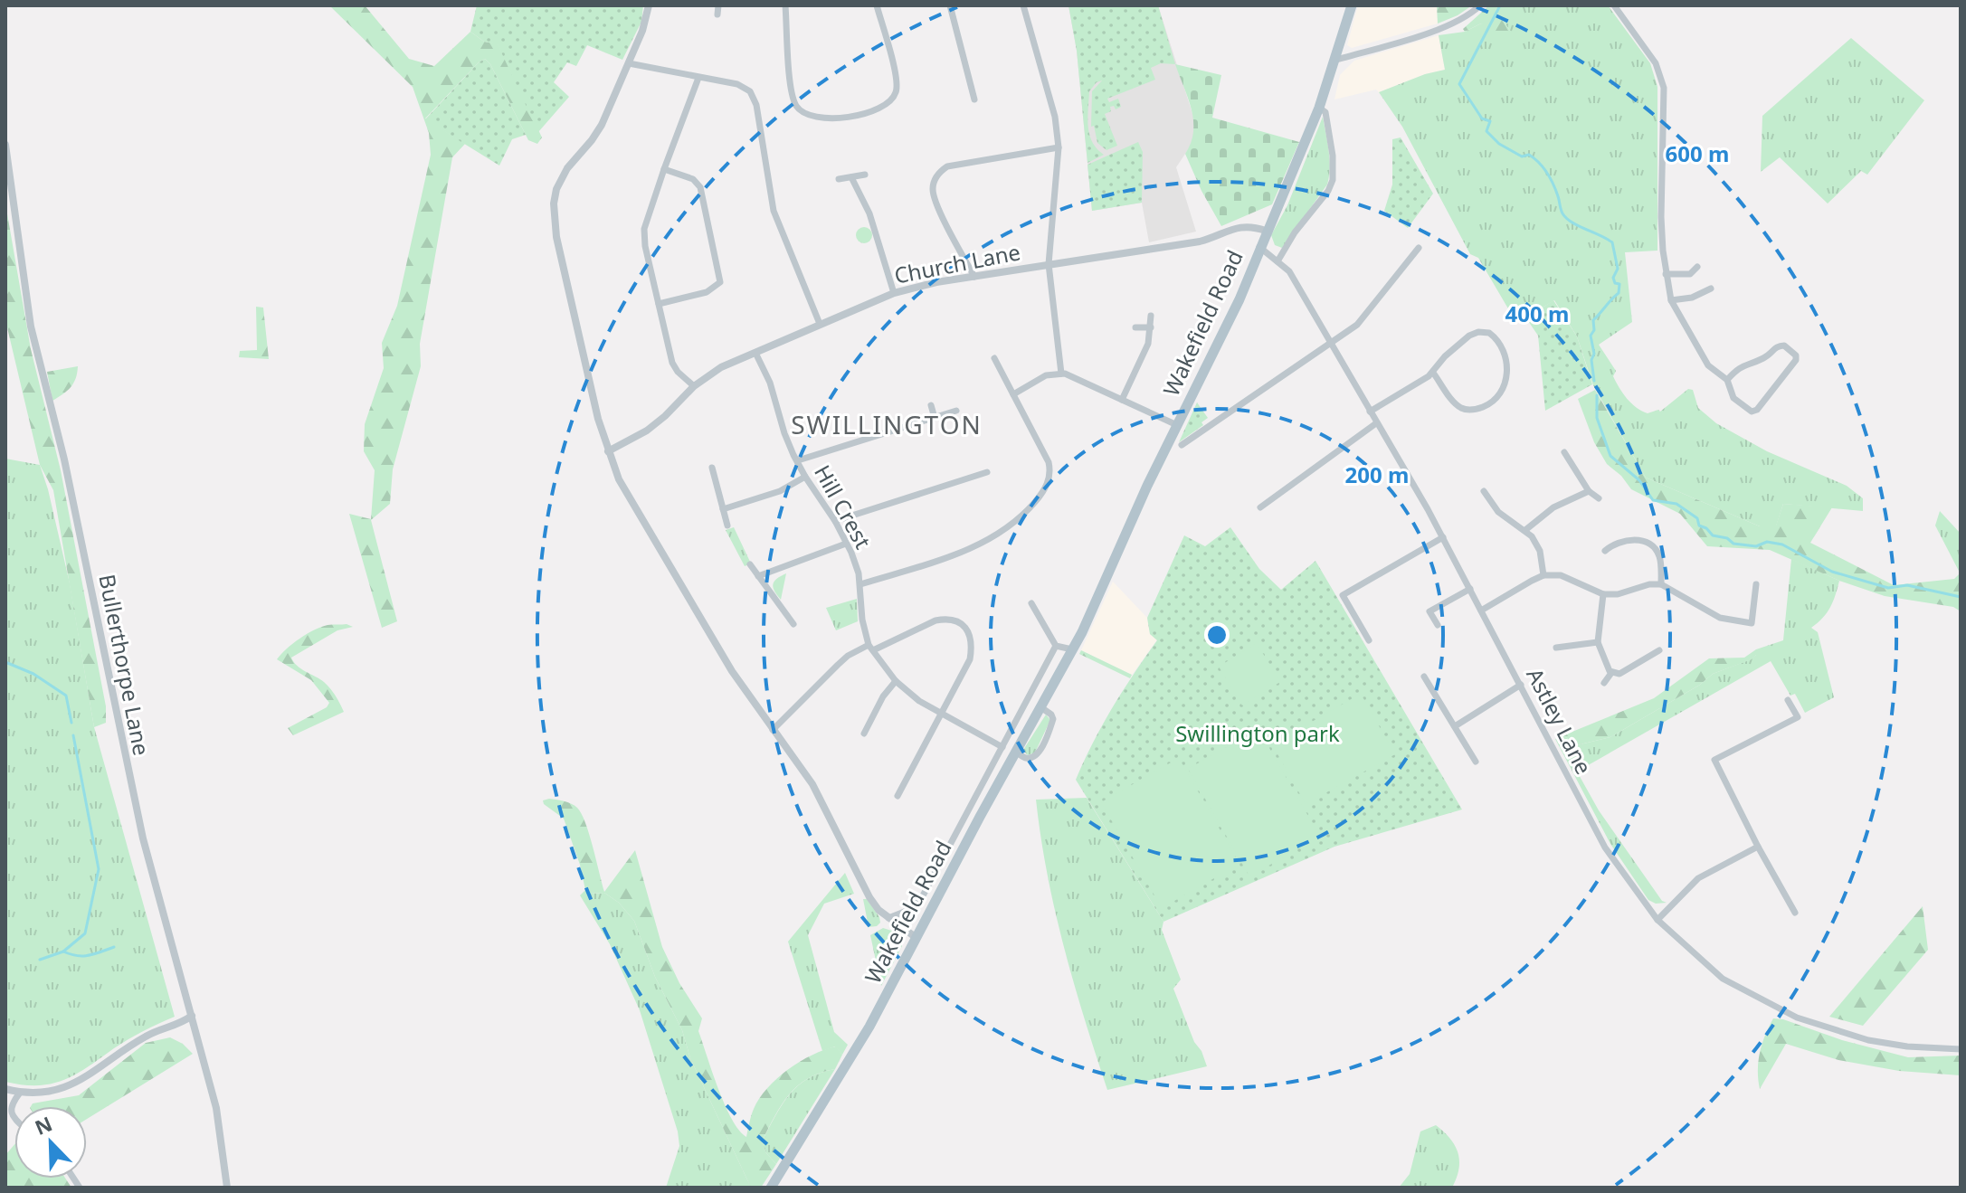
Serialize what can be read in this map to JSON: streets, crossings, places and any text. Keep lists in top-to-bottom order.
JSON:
{
  "streets": {
    "main road": ["Wakefield Road"],
    "street": [
      "Church Lane",
      "Hill Crest",
      "Bullerthorpe Lane",
      "Astley Lane"
    ]
  },
  "crossings": [
    ["Church Lane", "Wakefield Road"],
    ["Church Lane", "Hill Crest"],
    ["Wakefield Road", "Hill Crest"],
    ["Wakefield Road", "Astley Lane"]
  ],
  "districts": ["SWILLINGTON"],
  "parks": ["Swillington park"],
  "north": "top left",
  "rings": ["600 m", "400 m", "200 m"]
}
